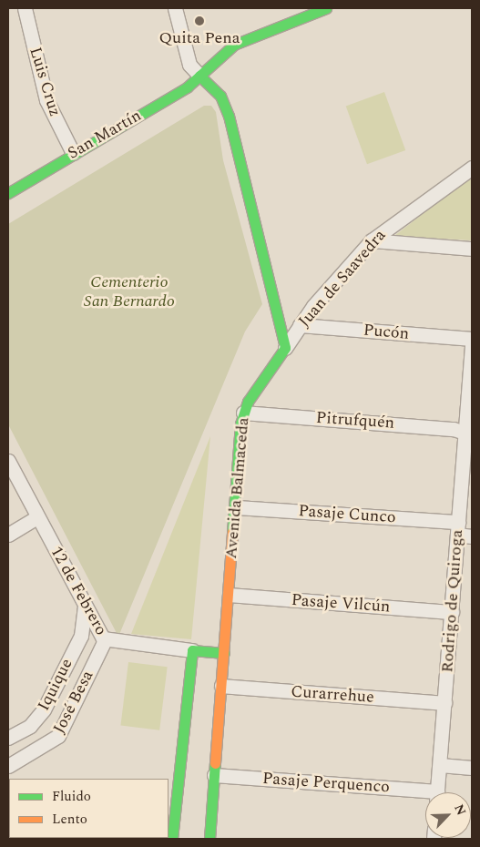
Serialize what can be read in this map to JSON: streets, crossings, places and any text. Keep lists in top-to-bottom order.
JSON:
{
  "streets": {
    "street": [
      "Luis Cruz",
      "San Martín",
      "Juan de Saavedra",
      "Pucón",
      "Pitrufquén",
      "Avenida Balmaceda",
      "Pasaje Cunco",
      "12 de Febrero",
      "Rodrigo de Quiroga",
      "Pasaje Vilcún",
      "Iquique",
      "Curarrehue",
      "José Besa",
      "Pasaje Perquenco"
    ]
  },
  "crossings": [
    ["Luis Cruz", "San Martín"],
    ["Juan de Saavedra", "Pucón"],
    ["Juan de Saavedra", "Avenida Balmaceda"],
    ["Pitrufquén", "Avenida Balmaceda"],
    ["Pitrufquén", "Rodrigo de Quiroga"],
    ["Avenida Balmaceda", "Pasaje Cunco"],
    ["Avenida Balmaceda", "12 de Febrero"],
    ["Avenida Balmaceda", "Pasaje Vilcún"],
    ["Avenida Balmaceda", "Curarrehue"],
    ["Avenida Balmaceda", "Pasaje Perquenco"],
    ["Pasaje Cunco", "Rodrigo de Quiroga"],
    ["12 de Febrero", "Iquique"],
    ["12 de Febrero", "José Besa"],
    ["Rodrigo de Quiroga", "Pasaje Vilcún"],
    ["Rodrigo de Quiroga", "Curarrehue"],
    ["Iquique", "José Besa"]
  ],
  "parks": ["Cementerio San Bernardo"],
  "places": ["Quita Pena"],
  "legend": ["Fluido", "Lento"],
  "north": "top right"
}
